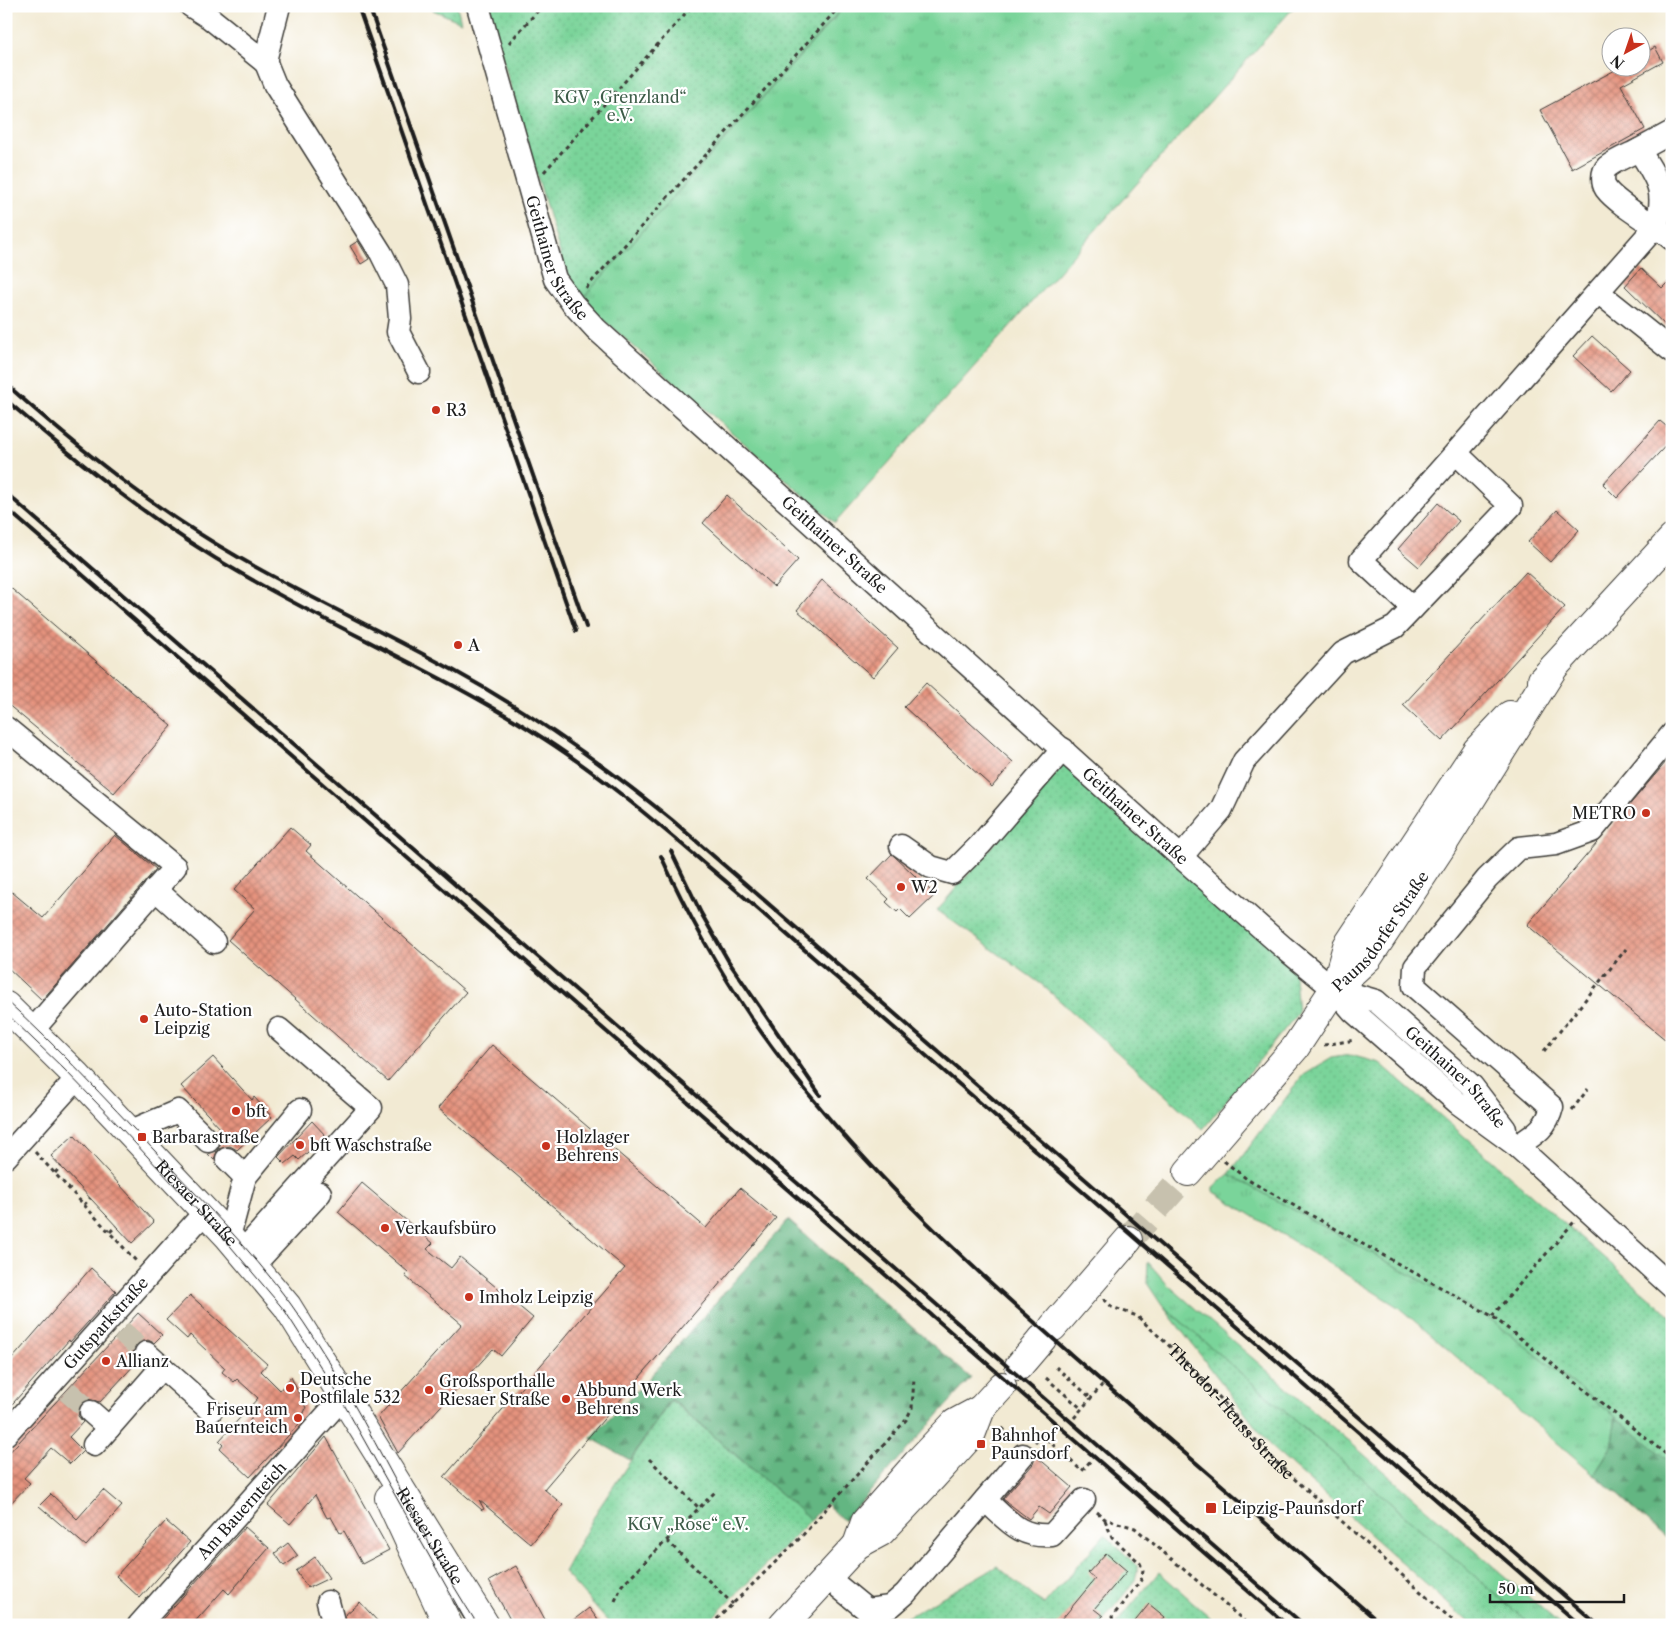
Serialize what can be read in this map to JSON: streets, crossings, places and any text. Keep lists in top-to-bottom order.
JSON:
{
  "streets": {
    "main road": ["Paunsdorfer Straße", "Riesaer Straße"],
    "street": ["Geithainer Straße", "Gutsparkstraße", "Am Bauernteich"],
    "path": ["Theodor-Heuss-Straße"]
  },
  "crossings": [
    ["Geithainer Straße", "Paunsdorfer Straße"],
    ["Riesaer Straße", "Gutsparkstraße"],
    ["Riesaer Straße", "Am Bauernteich"]
  ],
  "parks": ["KGV „Grenzland“ e.V.", "KGV „Rose“ e.V."],
  "places": {
    "other": [
      "R3",
      "A",
      "METRO",
      "W2",
      "Auto-Station Leipzig",
      "bft",
      "bft Waschstraße",
      "Holzlager Behrens",
      "Verkaufsbüro",
      "Imholz Leipzig",
      "Allianz",
      "Deutsche Postfilale 532",
      "Großsporthalle Riesaer Straße",
      "Abbund Werk Behrens",
      "Friseur am Bauernteich"
    ],
    "transit": ["Barbarastraße", "Bahnhof Paunsdorf", "Leipzig-Paunsdorf"]
  },
  "scale_bar": "50 m",
  "north": "bottom left"
}
